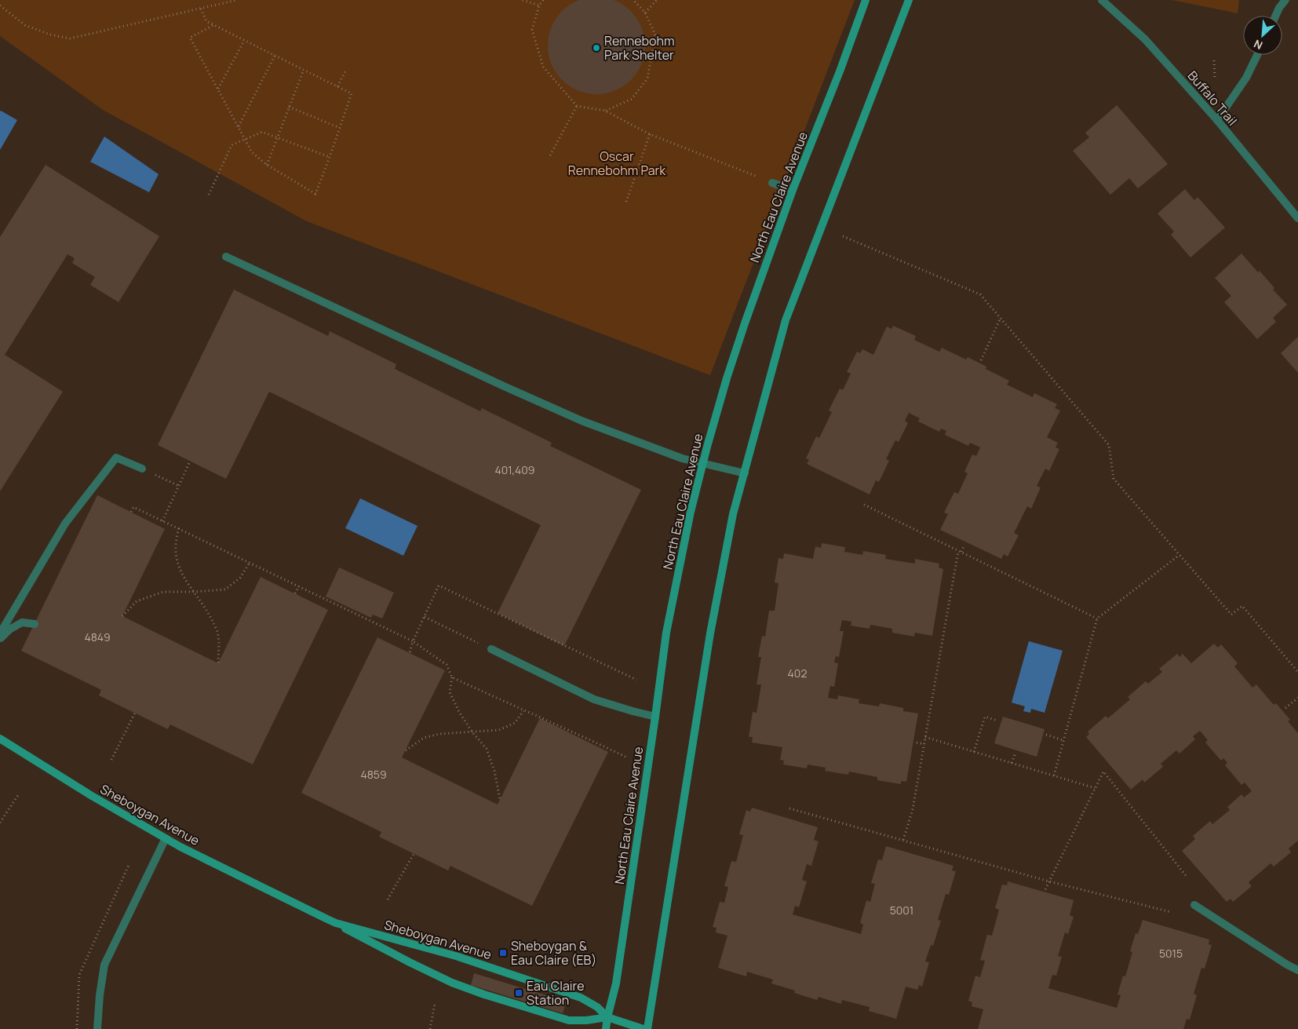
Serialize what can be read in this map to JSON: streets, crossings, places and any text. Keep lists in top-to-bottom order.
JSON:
{
  "streets": {
    "street": ["Buffalo Trail", "North Eau Claire Avenue", "Sheboygan Avenue"]
  },
  "crossings": [
    ["North Eau Claire Avenue", "Sheboygan Avenue"]
  ],
  "parks": ["Oscar Rennebohm Park"],
  "places": {
    "other": ["Rennebohm Park Shelter"],
    "transit": ["Sheboygan & Eau Claire (EB)", "Eau Claire Station"]
  },
  "house_numbers": [
    "401,409",
    "4849",
    "402",
    "4859",
    "5001",
    "5015"
  ],
  "north": "bottom left"
}
